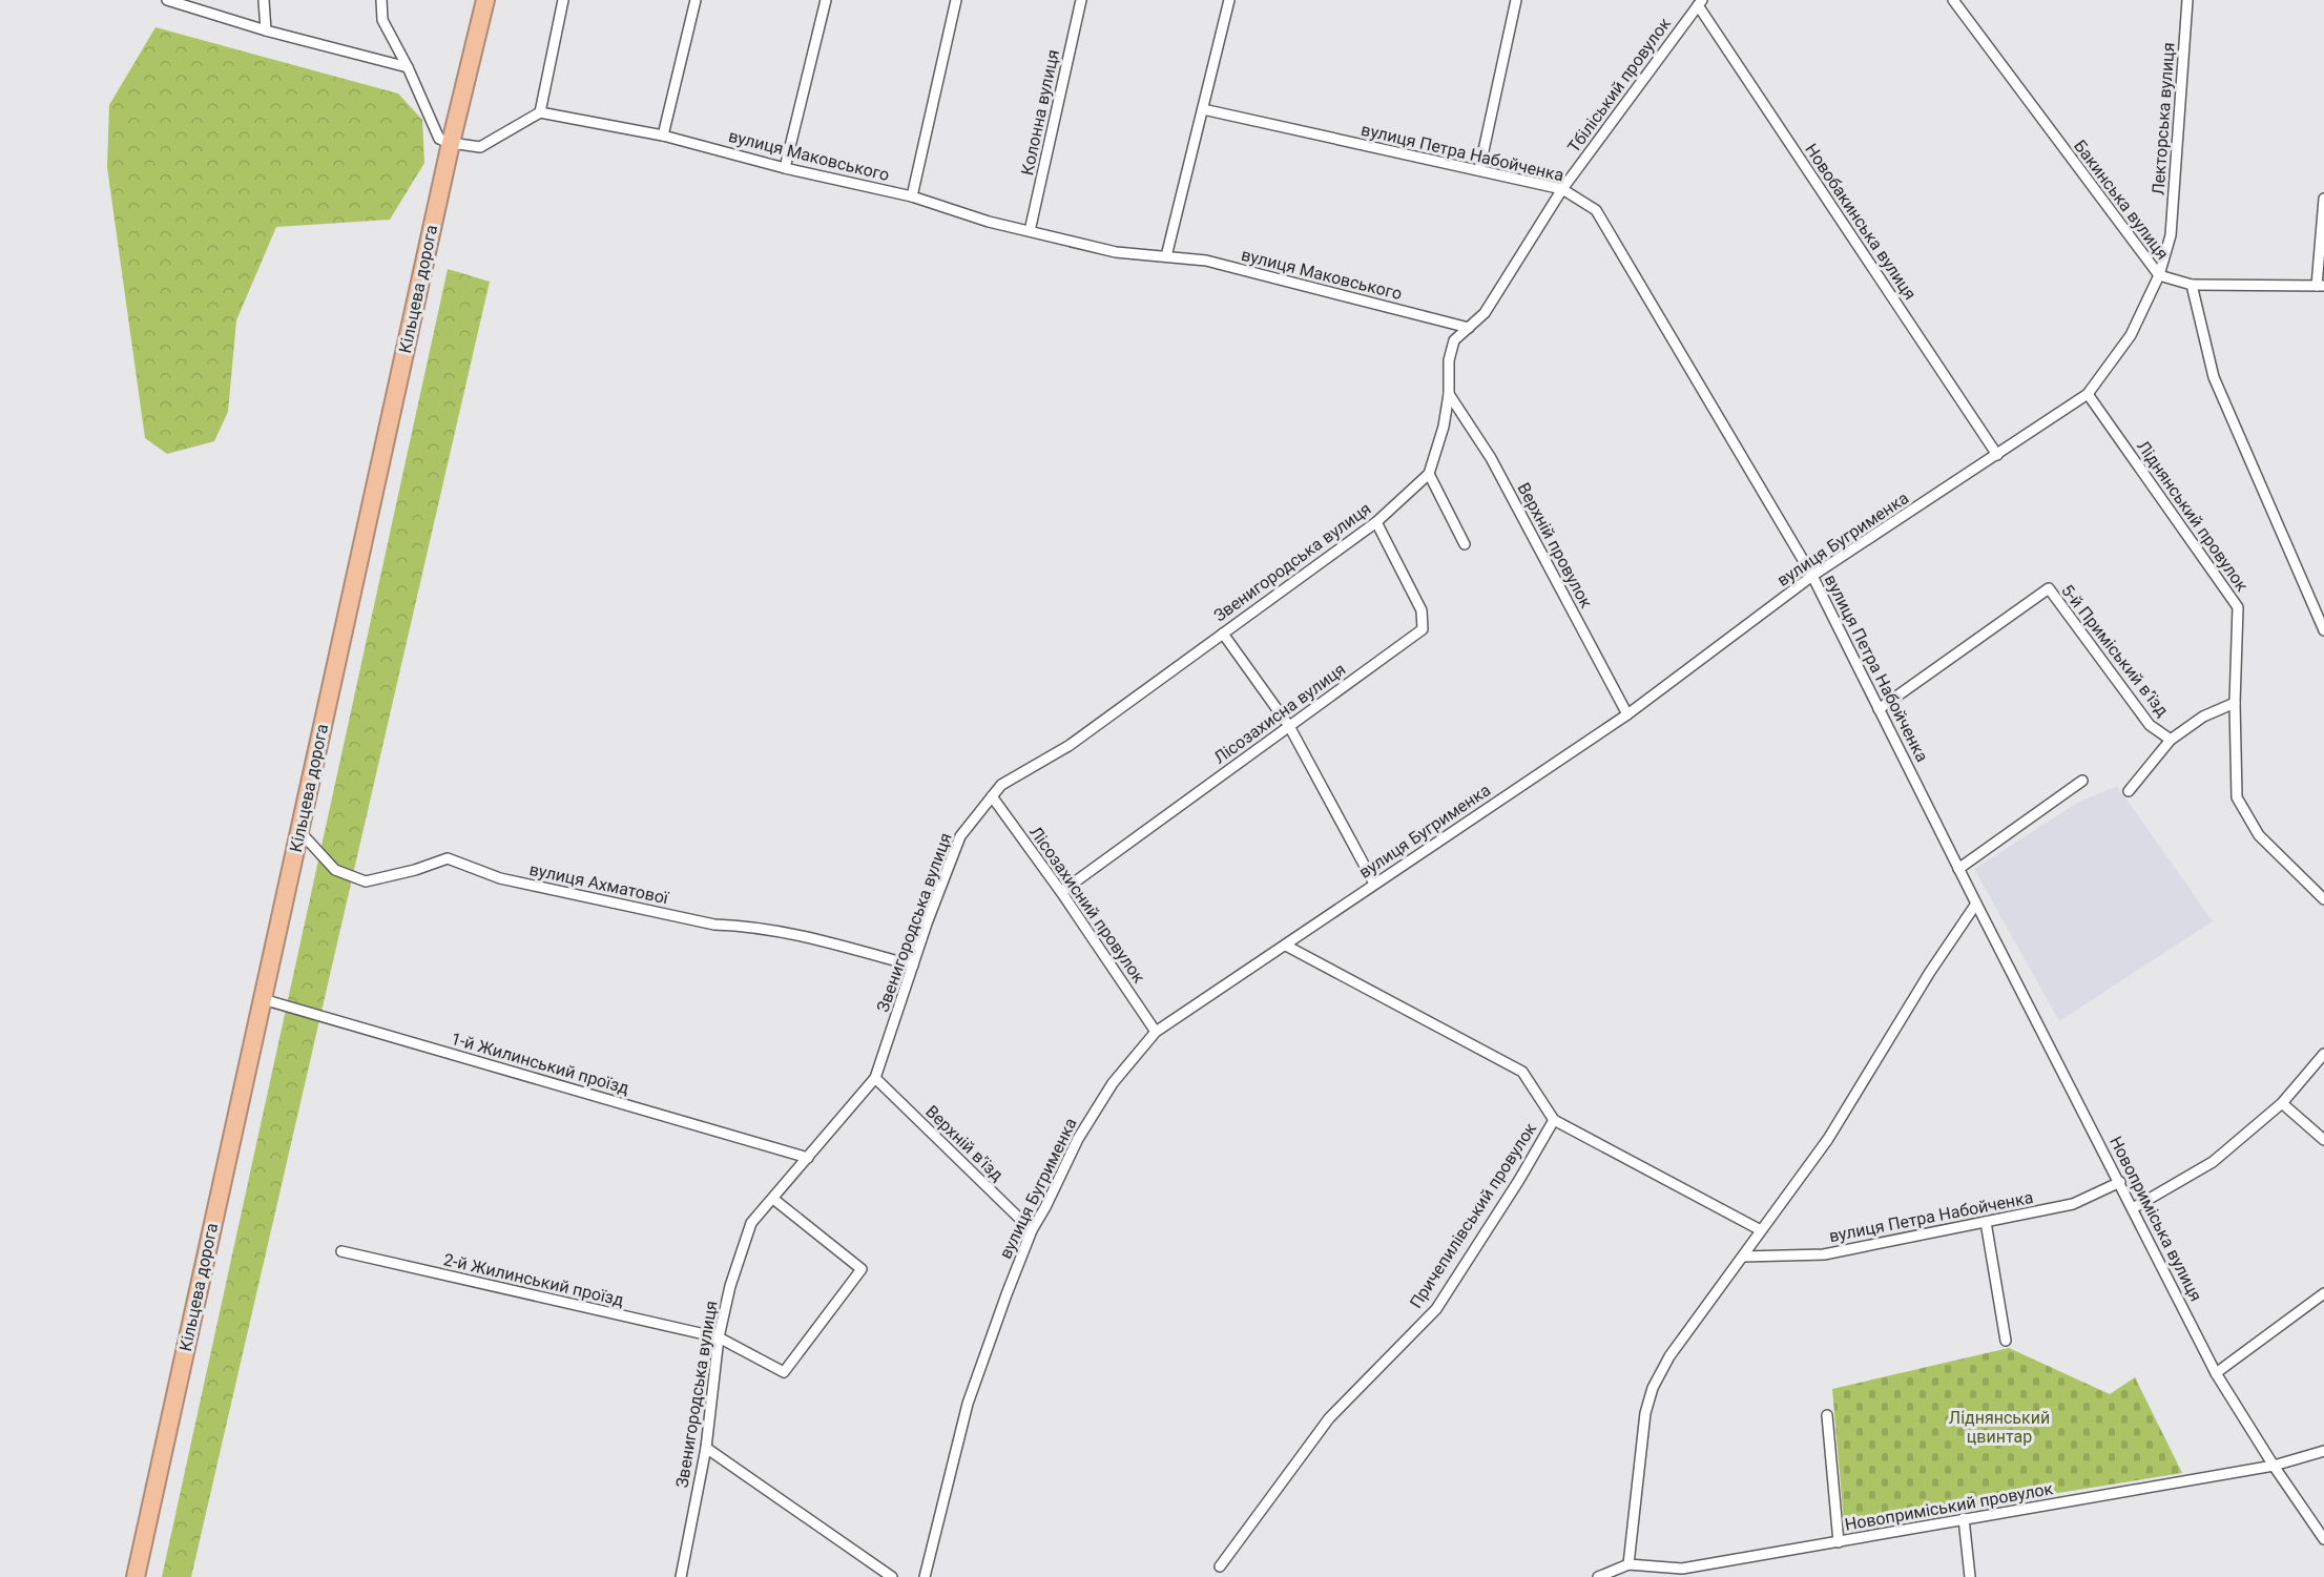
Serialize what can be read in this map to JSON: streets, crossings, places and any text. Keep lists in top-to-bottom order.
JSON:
{
  "streets": {
    "highway": ["Кільцева дорога"],
    "street": [
      "Тбіліський провулок",
      "Колонна вулиця",
      "Лекторська вулиця",
      "вулиця Петра Набойченка",
      "вулиця Маковського",
      "Бакинська вулиця",
      "Новобакинська вулиця",
      "Ліднянський провулок",
      "вулиця Бугрименка",
      "Верхній провулок",
      "Звенигородська вулиця",
      "5-й Приміський в’їзд",
      "Лісозахисна вулиця",
      "вулиця Ахматової",
      "Лісозахисний провулок",
      "1-й Жилинський проїзд",
      "Верхній в'їзд",
      "Причепилівський провулок",
      "Новоприміська вулиця",
      "2-й Жилинський проїзд",
      "Новоприміський провулок"
    ]
  },
  "crossings": [
    ["Тбіліський провулок", "вулиця Петра Набойченка"],
    ["Тбіліський провулок", "Новобакинська вулиця"],
    ["Колонна вулиця", "вулиця Маковського"],
    ["Лекторська вулиця", "Бакинська вулиця"],
    ["Лекторська вулиця", "вулиця Бугрименка"],
    ["вулиця Петра Набойченка", "вулиця Бугрименка"],
    ["вулиця Петра Набойченка", "5-й Приміський в’їзд"],
    ["вулиця Петра Набойченка", "Новоприміська вулиця"],
    ["Бакинська вулиця", "вулиця Бугрименка"],
    ["Новобакинська вулиця", "вулиця Бугрименка"],
    ["Кільцева дорога", "вулиця Ахматової"],
    ["Кільцева дорога", "1-й Жилинський проїзд"],
    ["Ліднянський провулок", "вулиця Бугрименка"],
    ["вулиця Бугрименка", "Верхній провулок"],
    ["вулиця Бугрименка", "Лісозахисний провулок"],
    ["вулиця Бугрименка", "Верхній в'їзд"],
    ["Звенигородська вулиця", "Лісозахисна вулиця"],
    ["Звенигородська вулиця", "вулиця Ахматової"],
    ["Звенигородська вулиця", "Лісозахисний провулок"],
    ["Звенигородська вулиця", "1-й Жилинський проїзд"],
    ["Звенигородська вулиця", "Верхній в'їзд"],
    ["Звенигородська вулиця", "2-й Жилинський проїзд"],
    ["Лісозахисна вулиця", "Лісозахисний провулок"],
    ["Новоприміська вулиця", "Новоприміський провулок"]
  ],
  "parks": ["Ліднянський цвинтар"]
}
